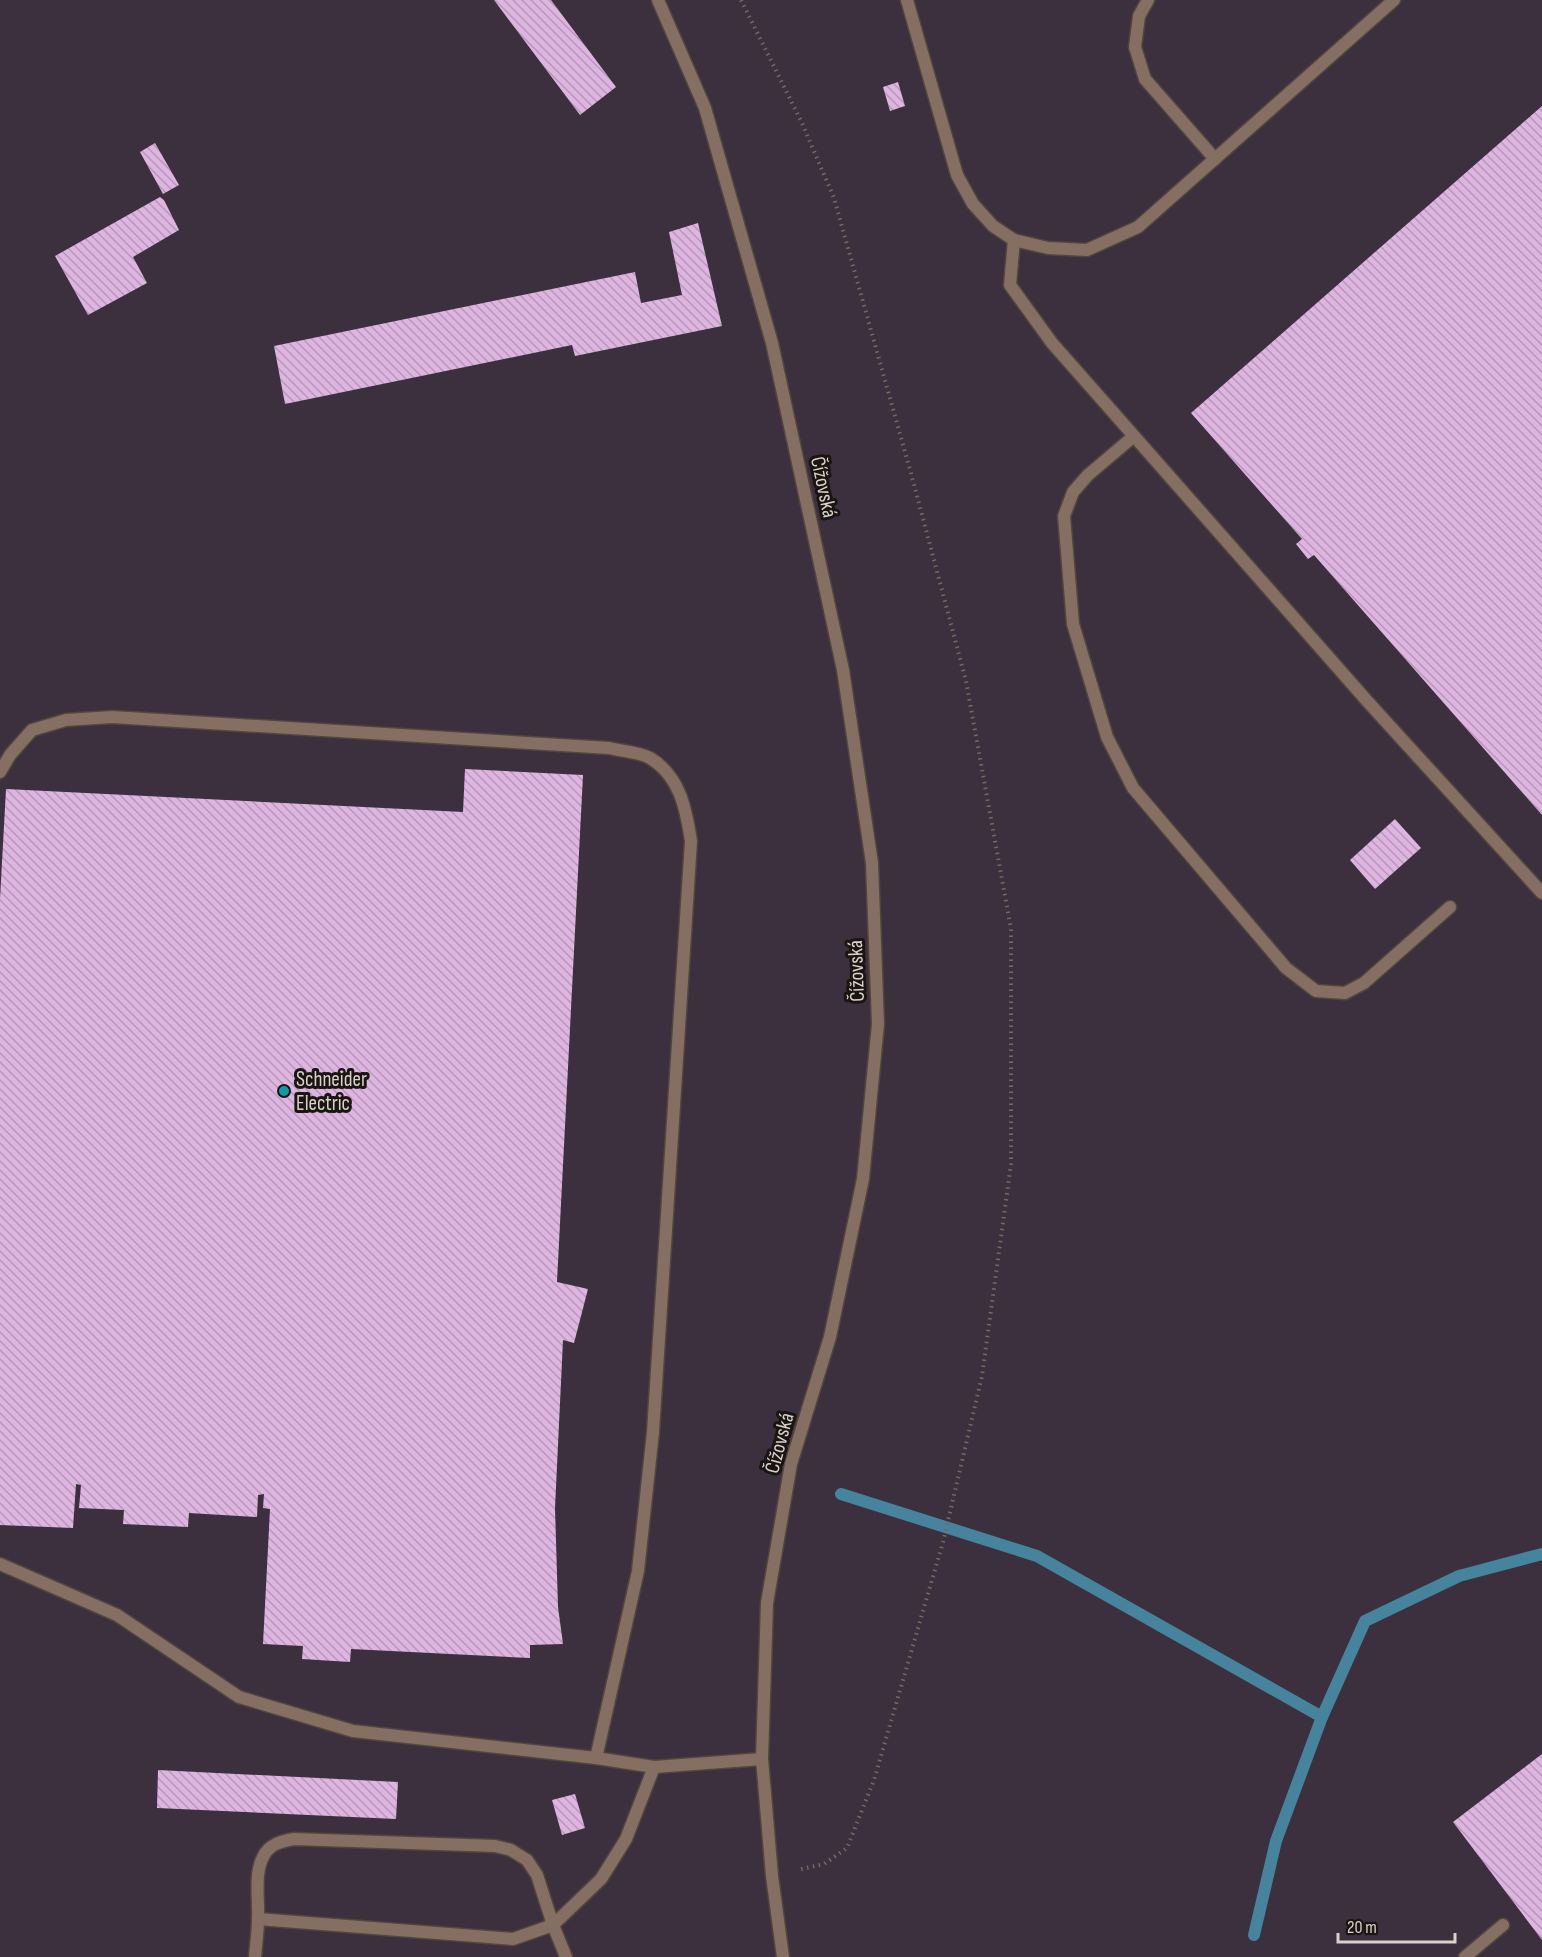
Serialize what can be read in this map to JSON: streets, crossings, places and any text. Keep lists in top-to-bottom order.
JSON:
{
  "streets": {
    "street": ["Čížovská"]
  },
  "places": ["Schneider Electric"],
  "scale_bar": "20 m"
}
